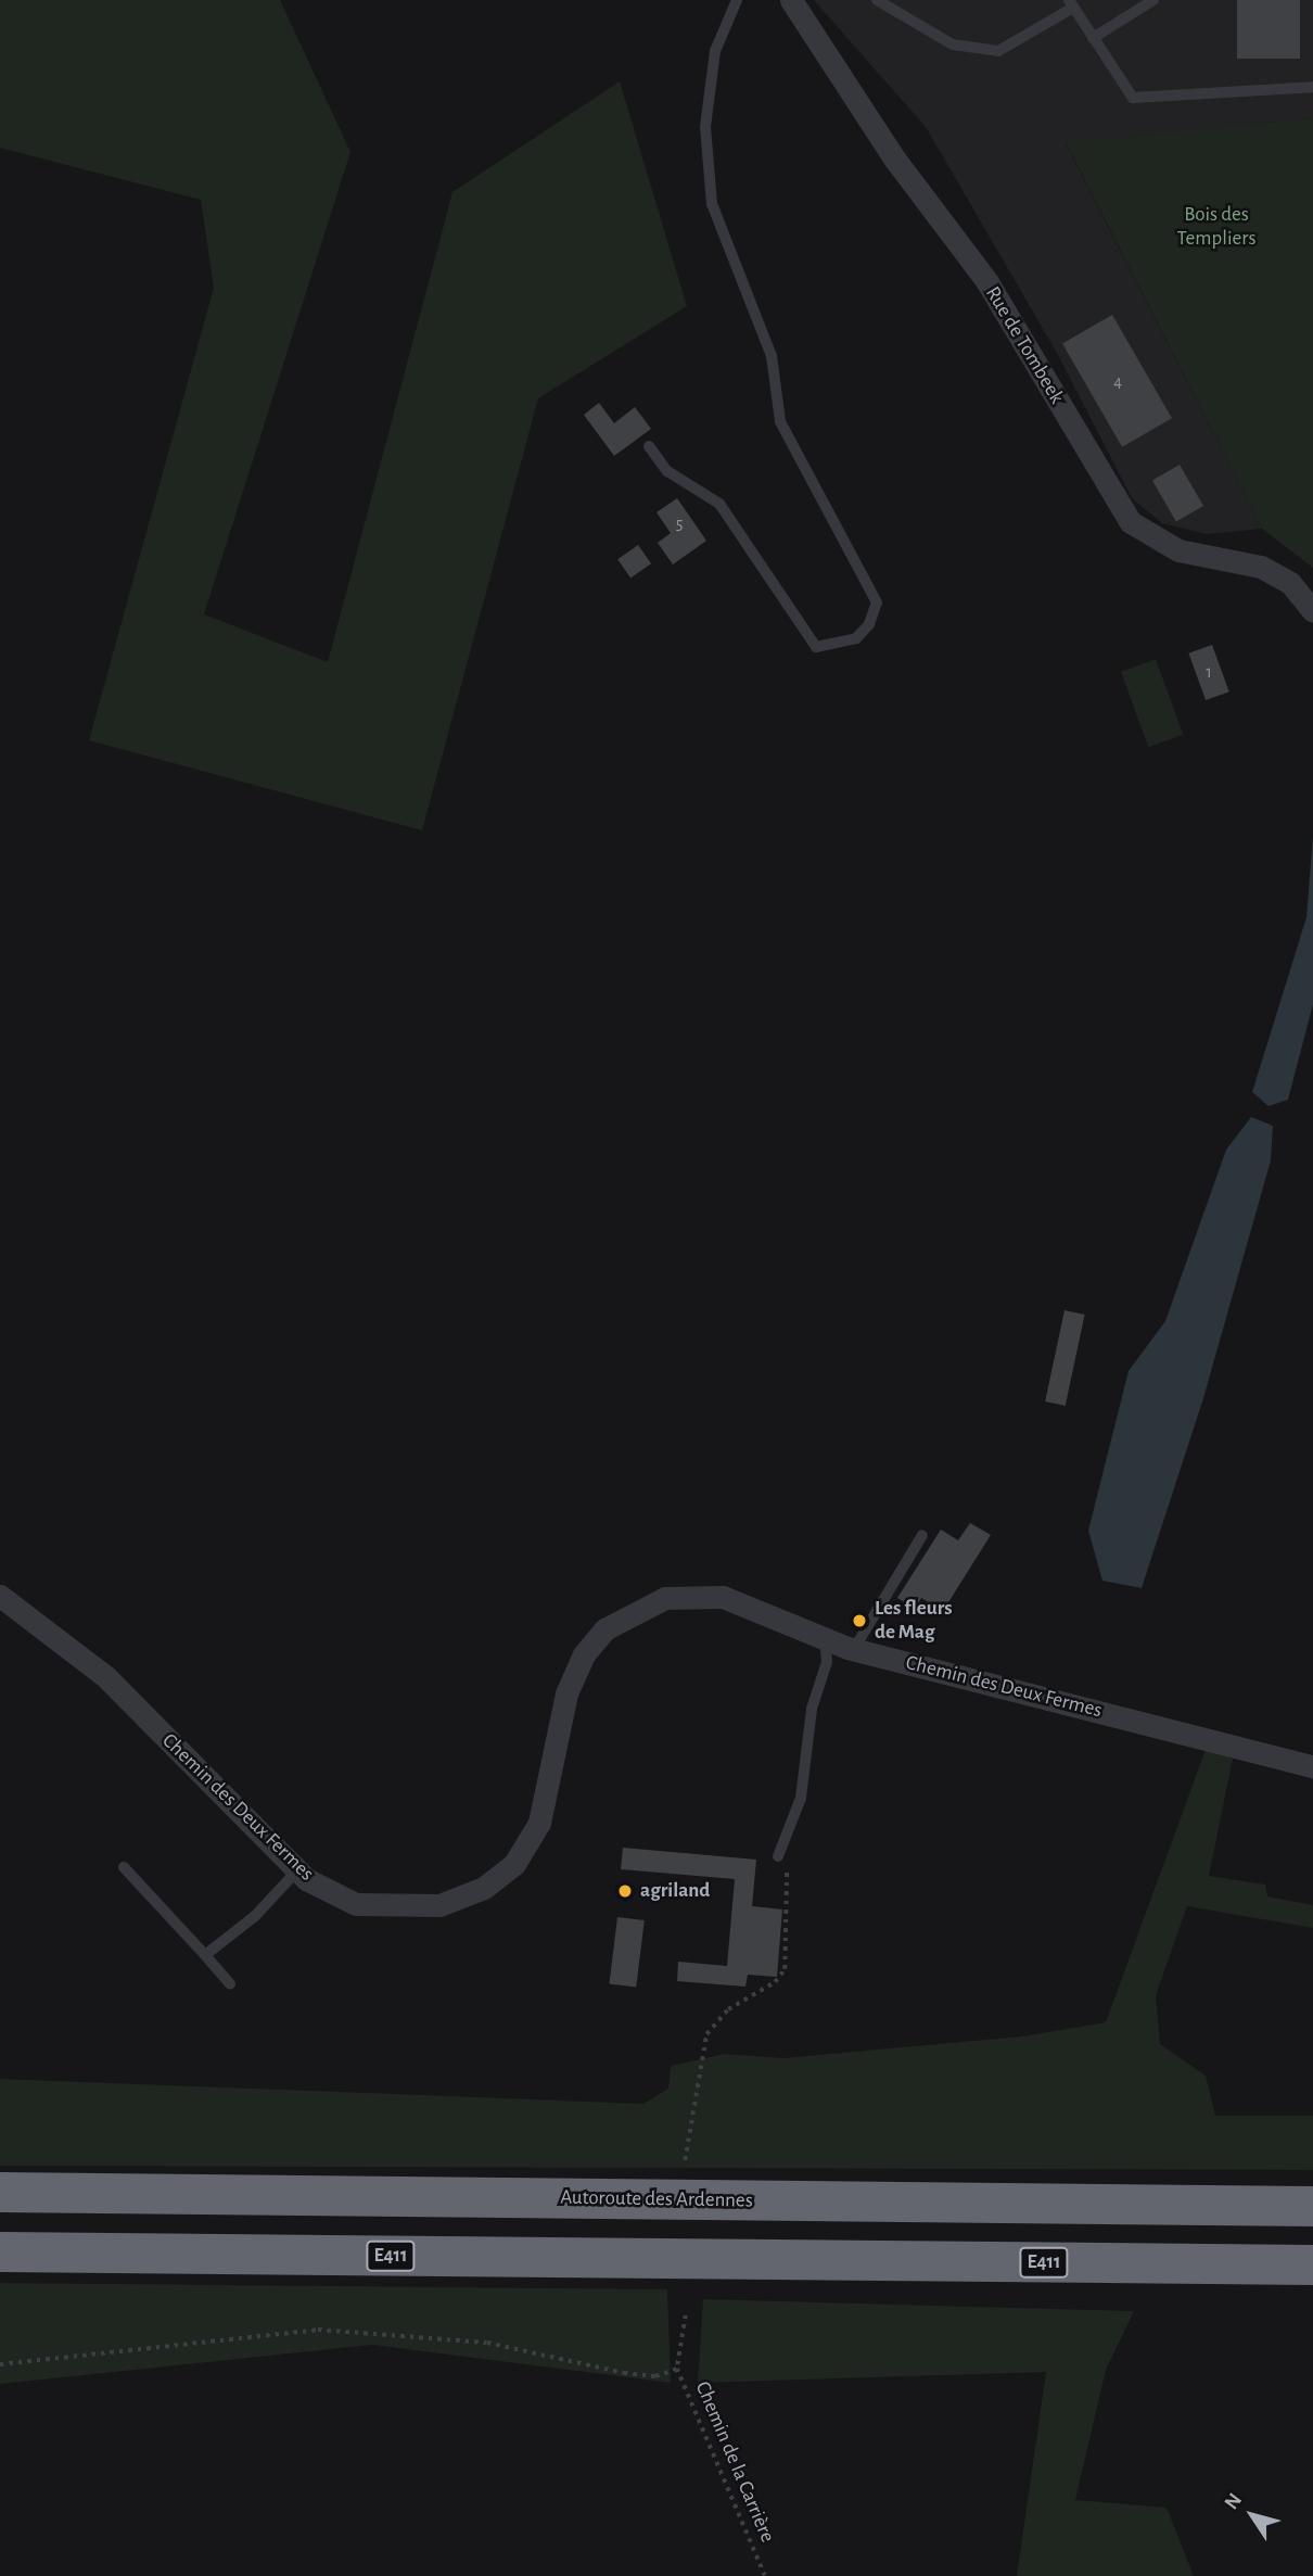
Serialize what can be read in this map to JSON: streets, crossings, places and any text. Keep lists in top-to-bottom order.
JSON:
{
  "streets": {
    "highway": ["Autoroute des Ardennes", "E411"],
    "street": ["Rue de Tombeek", "Chemin des Deux Fermes"],
    "path": ["Chemin de la Carrière"]
  },
  "parks": ["Bois des Templiers"],
  "places": ["Les fleurs de Mag", "agriland"],
  "house_numbers": ["4", "5", "1"],
  "north": "top left"
}
